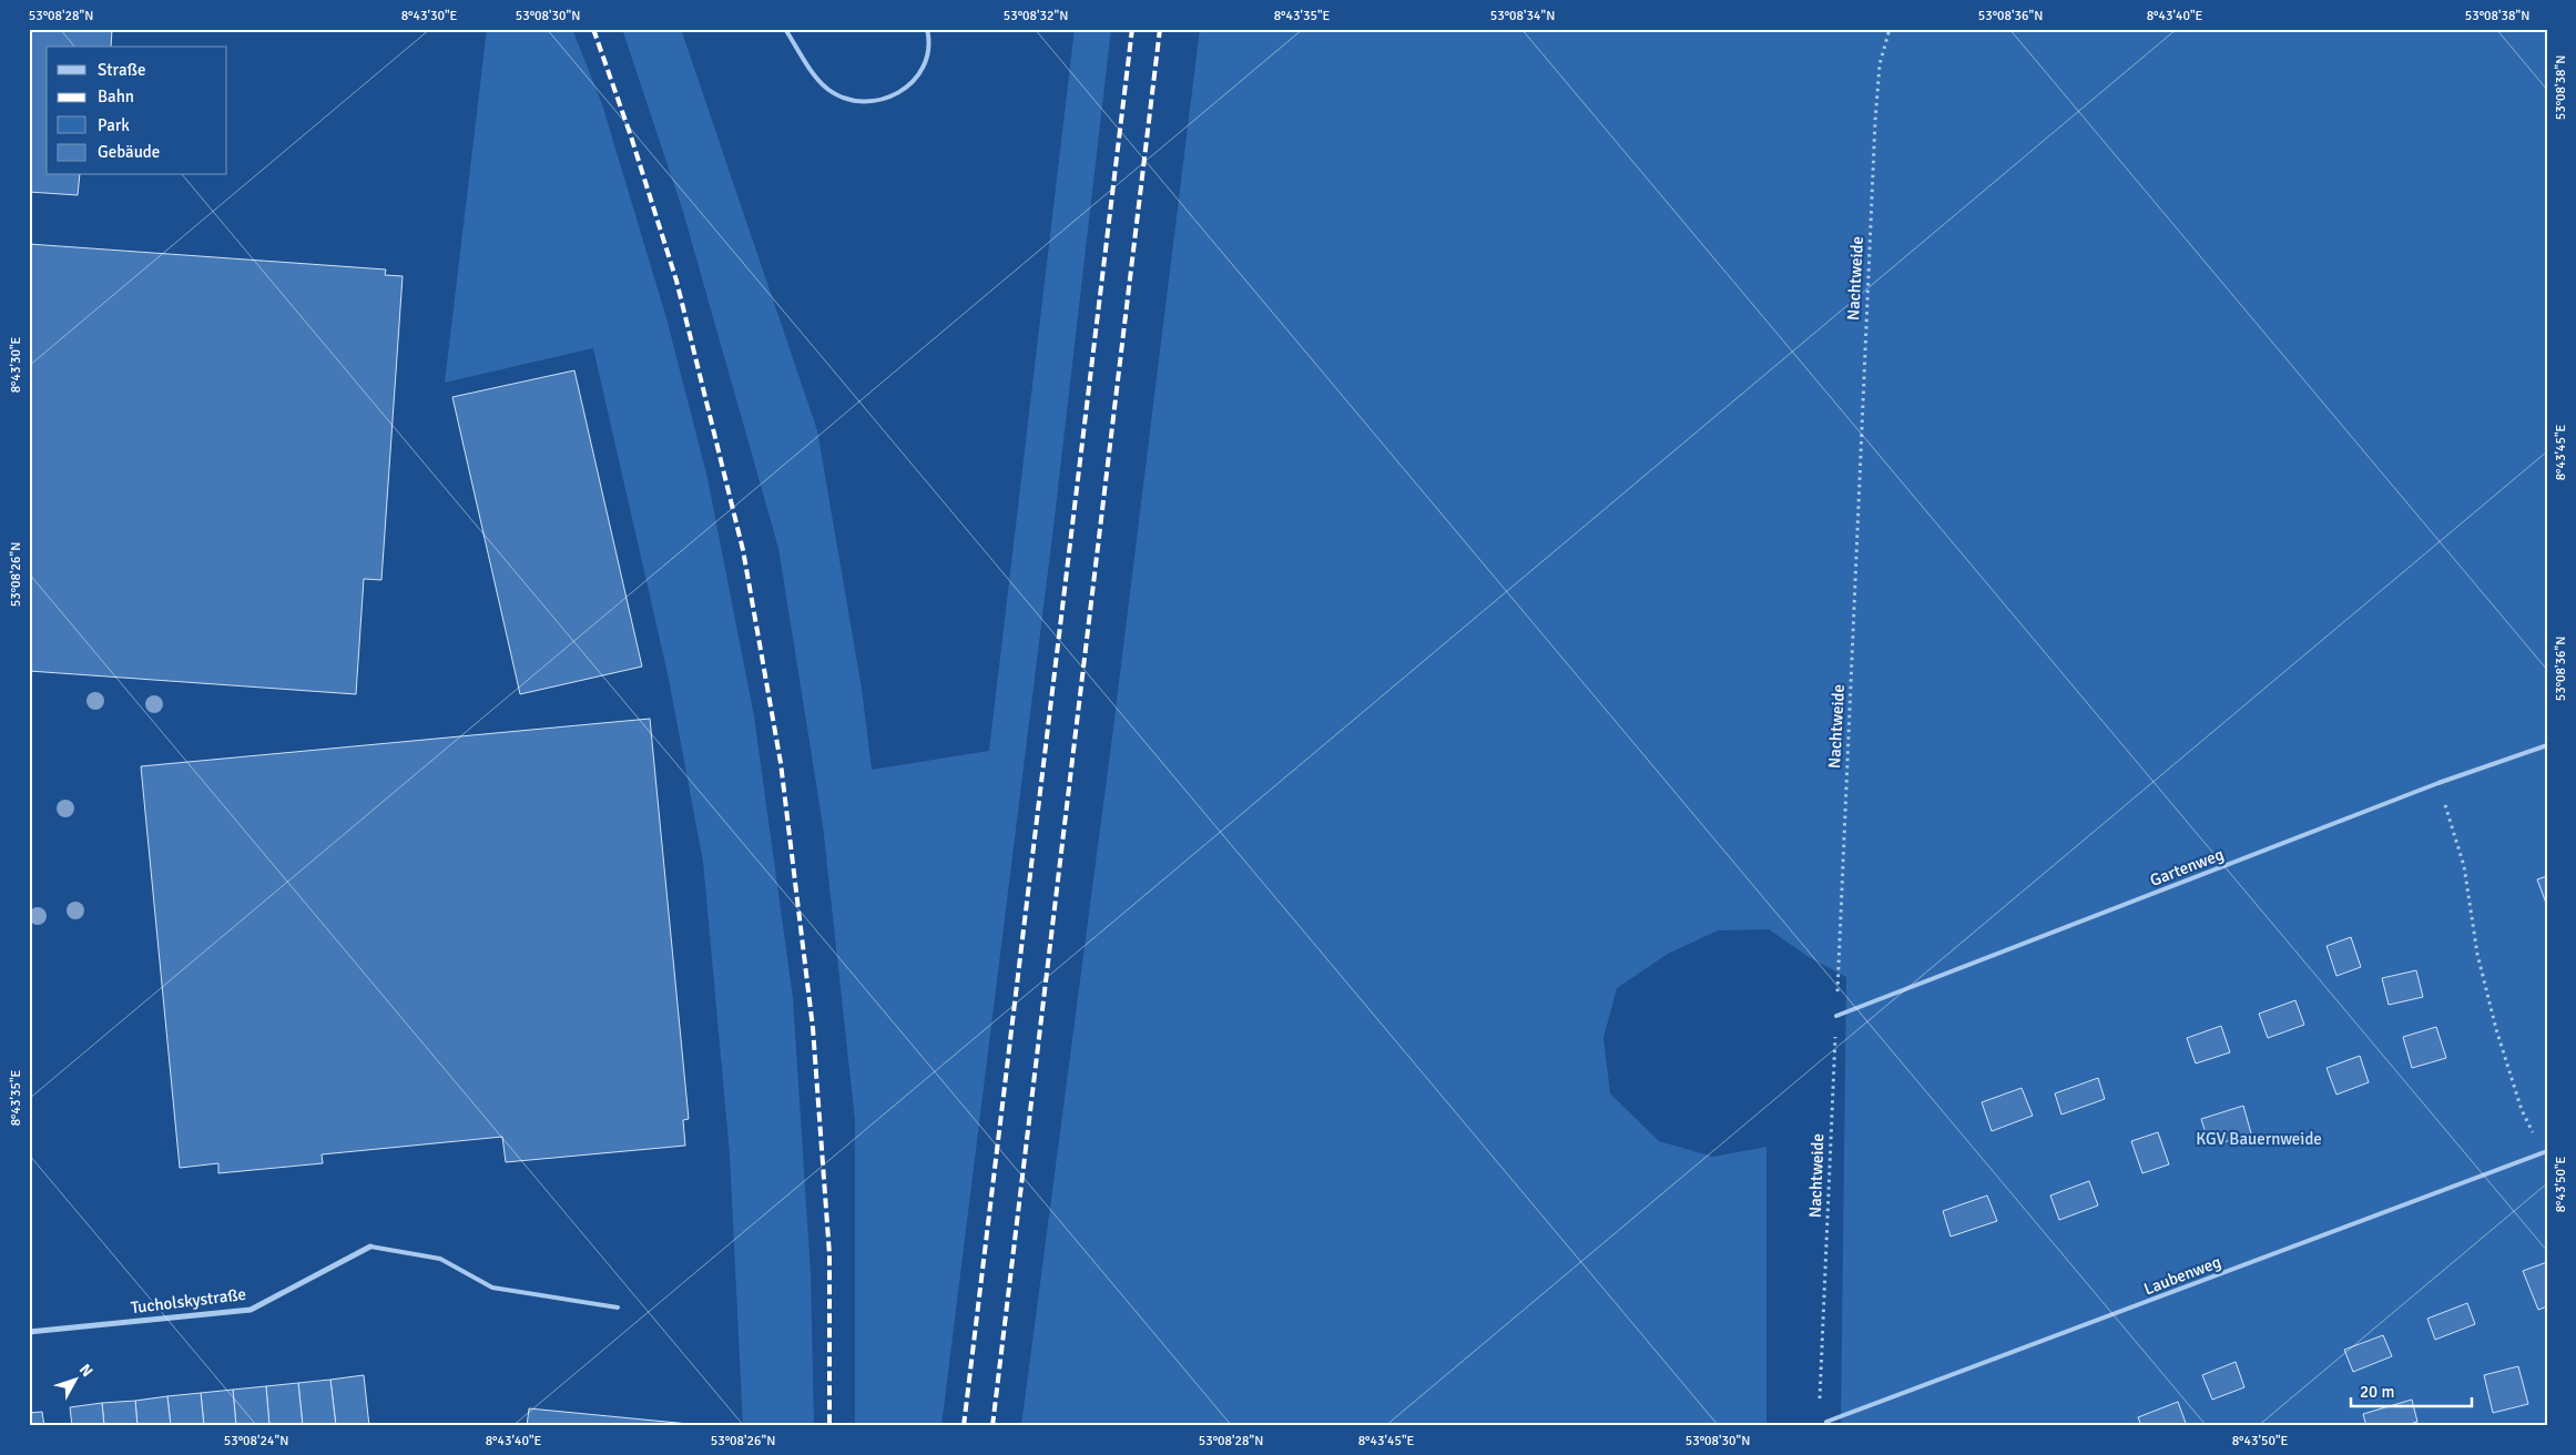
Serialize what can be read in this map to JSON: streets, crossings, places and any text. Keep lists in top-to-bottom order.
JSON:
{
  "streets": {
    "street": ["Tucholskystraße"],
    "lane": ["Gartenweg", "Laubenweg"],
    "path": ["Nachtweide"]
  },
  "crossings": [
    ["Nachtweide", "Gartenweg"],
    ["Nachtweide", "Laubenweg"]
  ],
  "parks": ["KGV Bauernweide"],
  "legend": [
    "Straße",
    "Bahn",
    "Park",
    "Gebäude"
  ],
  "scale_bar": "20 m",
  "north": "top right",
  "coordinates": [
    "53°08'28\"N",
    "8°43'30\"E",
    "53°08'30\"N",
    "53°08'32\"N",
    "8°43'35\"E",
    "53°08'34\"N",
    "53°08'36\"N",
    "8°43'40\"E",
    "53°08'38\"N",
    "8°43'45\"E",
    "53°08'26\"N",
    "8°43'50\"E",
    "53°08'24\"N"
  ]
}
